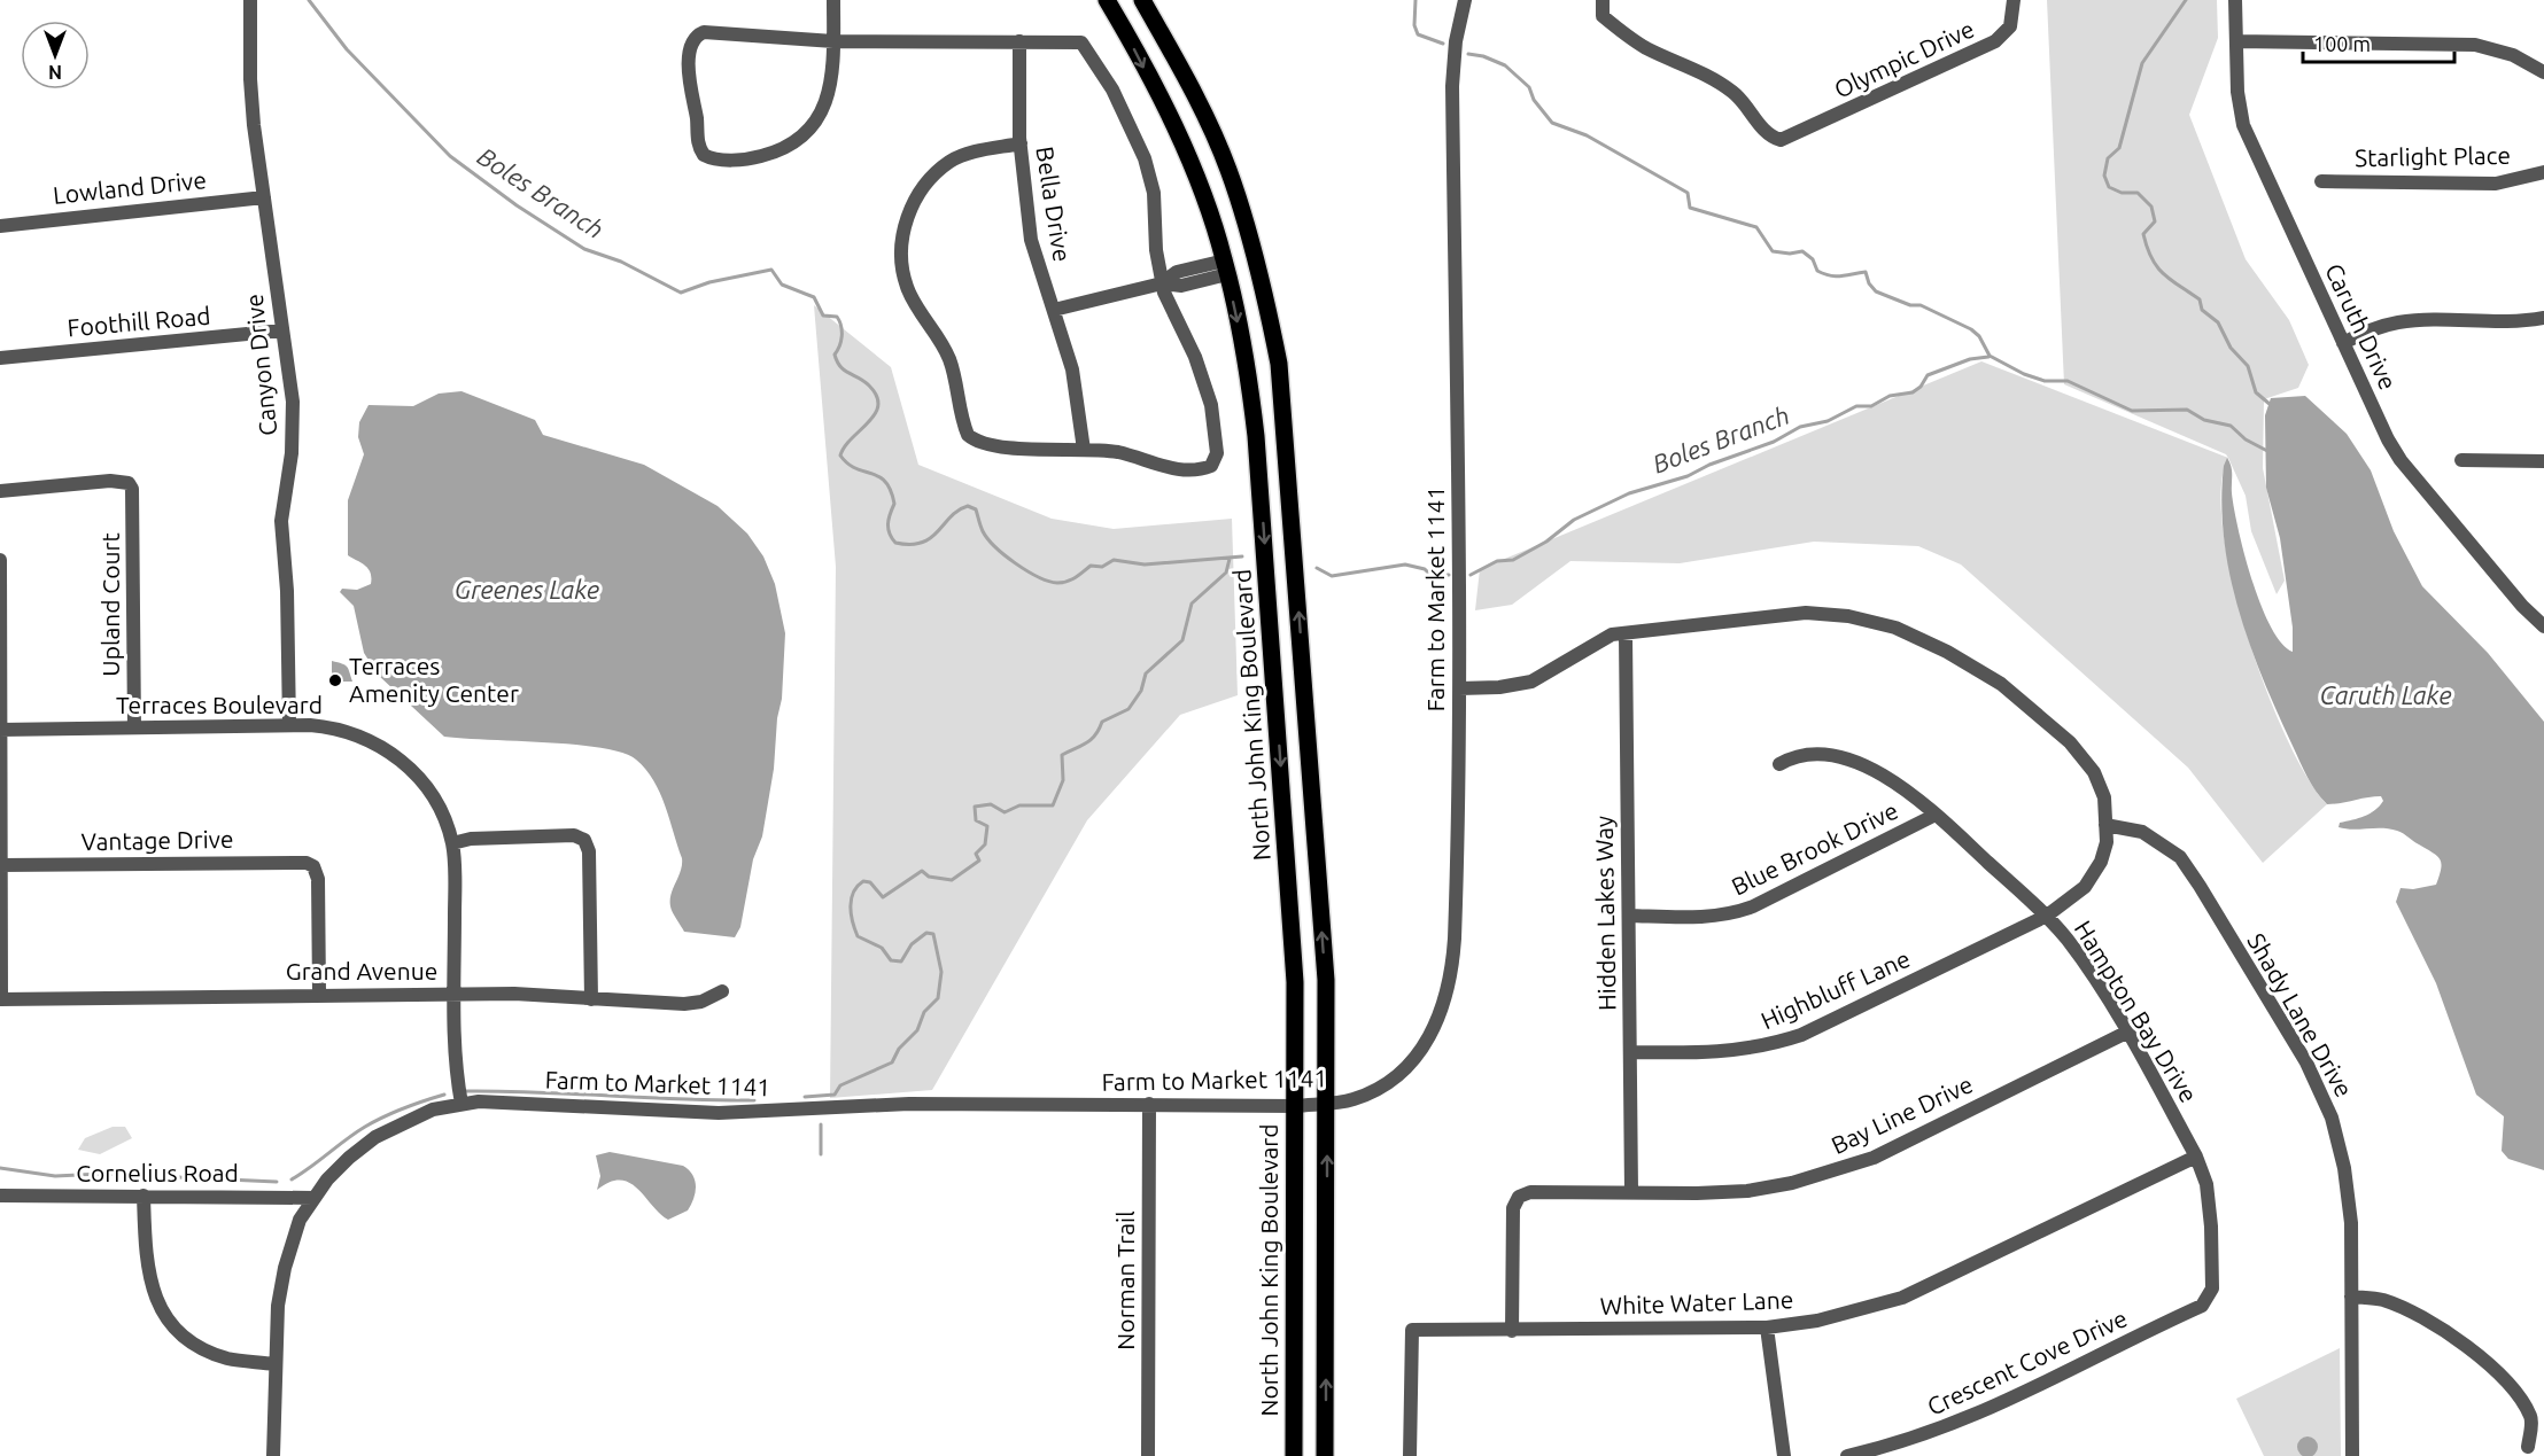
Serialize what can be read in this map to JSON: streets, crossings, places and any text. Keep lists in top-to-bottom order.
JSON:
{
  "streets": {
    "main road": ["North John King Boulevard"],
    "street": [
      "Olympic Drive",
      "Starlight Place",
      "Lowland Drive",
      "Bella Drive",
      "Foothill Road",
      "Caruth Drive",
      "Canyon Drive",
      "Farm to Market 1141",
      "Upland Court",
      "Terraces Boulevard",
      "Vantage Drive",
      "Blue Brook Drive",
      "Hidden Lakes Way",
      "Grand Avenue",
      "Highbluff Lane",
      "Hampton Bay Drive",
      "Shady Lane Drive",
      "Bay Line Drive",
      "Cornelius Road",
      "Norman Trail",
      "White Water Lane",
      "Crescent Cove Drive"
    ]
  },
  "crossings": [
    ["Lowland Drive", "Canyon Drive"],
    ["Foothill Road", "Canyon Drive"],
    ["Canyon Drive", "Terraces Boulevard"],
    ["Farm to Market 1141", "Terraces Boulevard"],
    ["Farm to Market 1141", "North John King Boulevard"],
    ["Farm to Market 1141", "Highbluff Lane"],
    ["Farm to Market 1141", "Cornelius Road"],
    ["Farm to Market 1141", "Norman Trail"],
    ["Upland Court", "Terraces Boulevard"],
    ["Terraces Boulevard", "Grand Avenue"],
    ["Vantage Drive", "Grand Avenue"],
    ["Blue Brook Drive", "Hidden Lakes Way"],
    ["Blue Brook Drive", "Hampton Bay Drive"],
    ["Hidden Lakes Way", "Highbluff Lane"],
    ["Hidden Lakes Way", "Bay Line Drive"],
    ["Highbluff Lane", "Hampton Bay Drive"],
    ["Highbluff Lane", "Shady Lane Drive"],
    ["Hampton Bay Drive", "Bay Line Drive"],
    ["Hampton Bay Drive", "White Water Lane"],
    ["Hampton Bay Drive", "Crescent Cove Drive"],
    ["Bay Line Drive", "White Water Lane"]
  ],
  "water": ["Boles Branch", "Greenes Lake", "Caruth Lake"],
  "places": ["Terraces Amenity Center"],
  "scale_bar": "100 m",
  "north": "bottom"
}
